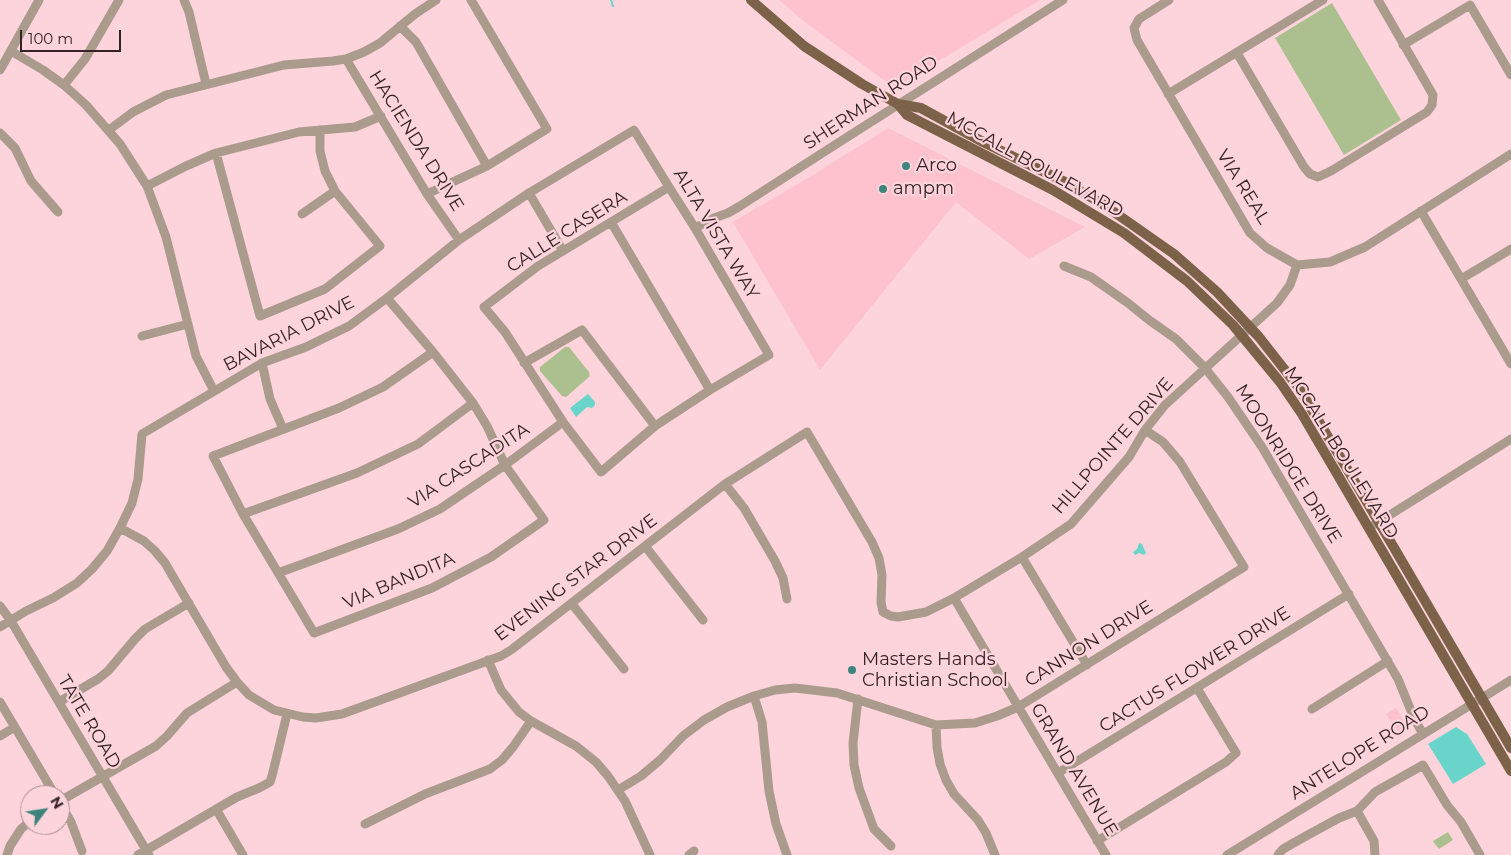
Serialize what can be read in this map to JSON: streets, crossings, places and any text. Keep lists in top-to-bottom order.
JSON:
{
  "streets": {
    "main road": ["MCCALL BOULEVARD"],
    "street": [
      "SHERMAN ROAD",
      "HACIENDA DRIVE",
      "VIA REAL",
      "CALLE CASERA",
      "ALTA VISTA WAY",
      "BAVARIA DRIVE",
      "HILLPOINTE DRIVE",
      "MOONRIDGE DRIVE",
      "VIA CASCADITA",
      "EVENING STAR DRIVE",
      "VIA BANDITA",
      "CANNON DRIVE",
      "CACTUS FLOWER DRIVE",
      "TATE ROAD",
      "ANTELOPE ROAD",
      "GRAND AVENUE"
    ]
  },
  "crossings": [
    ["SHERMAN ROAD", "MCCALL BOULEVARD"],
    ["SHERMAN ROAD", "ALTA VISTA WAY"],
    ["HACIENDA DRIVE", "BAVARIA DRIVE"],
    ["MCCALL BOULEVARD", "HILLPOINTE DRIVE"],
    ["MCCALL BOULEVARD", "ANTELOPE ROAD"],
    ["VIA REAL", "HILLPOINTE DRIVE"],
    ["CALLE CASERA", "ALTA VISTA WAY"],
    ["ALTA VISTA WAY", "BAVARIA DRIVE"],
    ["BAVARIA DRIVE", "EVENING STAR DRIVE"],
    ["BAVARIA DRIVE", "TATE ROAD"],
    ["HILLPOINTE DRIVE", "MOONRIDGE DRIVE"],
    ["HILLPOINTE DRIVE", "EVENING STAR DRIVE"],
    ["HILLPOINTE DRIVE", "CANNON DRIVE"],
    ["HILLPOINTE DRIVE", "GRAND AVENUE"],
    ["MOONRIDGE DRIVE", "CACTUS FLOWER DRIVE"],
    ["MOONRIDGE DRIVE", "ANTELOPE ROAD"],
    ["VIA CASCADITA", "VIA BANDITA"],
    ["CANNON DRIVE", "GRAND AVENUE"],
    ["CACTUS FLOWER DRIVE", "GRAND AVENUE"]
  ],
  "places": ["Arco", "ampm", "Masters Hands Christian School"],
  "scale_bar": "100 m",
  "north": "top right"
}
